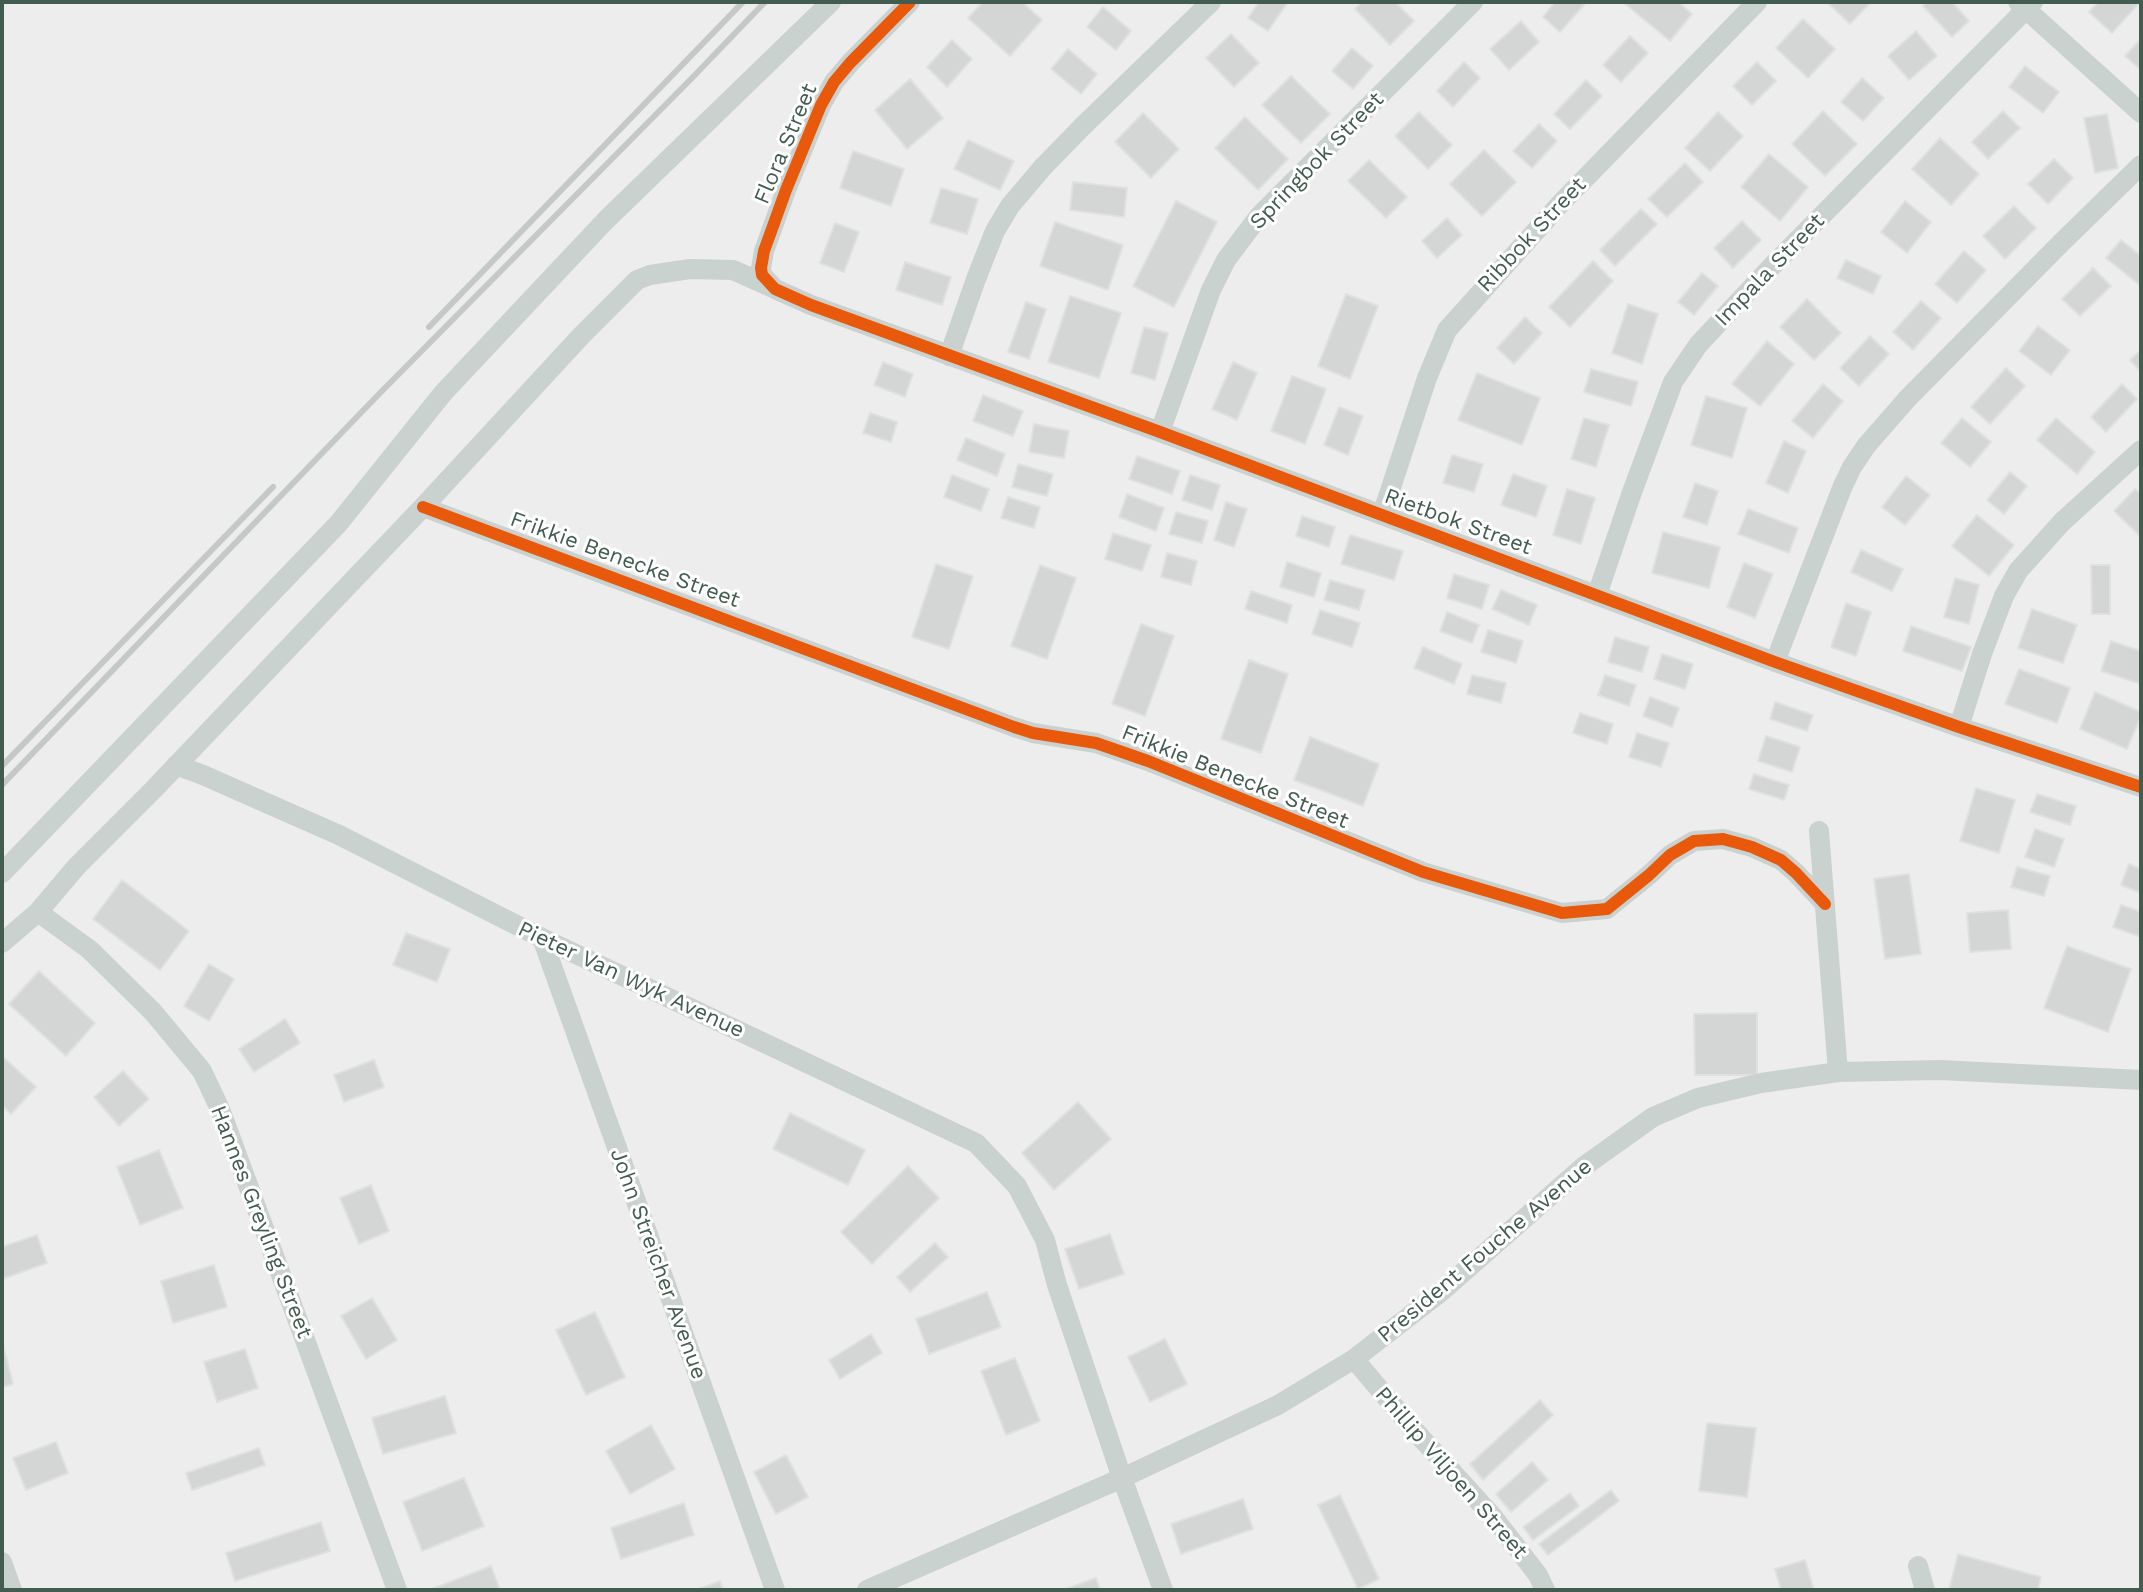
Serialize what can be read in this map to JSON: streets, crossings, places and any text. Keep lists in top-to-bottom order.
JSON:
{
  "streets": {
    "street": [
      "Flora Street",
      "Springbok Street",
      "Ribbok Street",
      "Impala Street",
      "Rietbok Street",
      "Frikkie Benecke Street",
      "Pieter Van Wyk Avenue",
      "Hannes Greyling Street",
      "President Fouche Avenue",
      "John Streicher Avenue",
      "Phillip Viljoen Street"
    ]
  },
  "crossings": [
    ["Flora Street", "Rietbok Street"],
    ["Springbok Street", "Rietbok Street"],
    ["Ribbok Street", "Rietbok Street"],
    ["Impala Street", "Rietbok Street"],
    ["Rietbok Street", "Frikkie Benecke Street"],
    ["Rietbok Street", "Pieter Van Wyk Avenue"],
    ["Pieter Van Wyk Avenue", "President Fouche Avenue"],
    ["Pieter Van Wyk Avenue", "John Streicher Avenue"],
    ["President Fouche Avenue", "Phillip Viljoen Street"]
  ]
}
